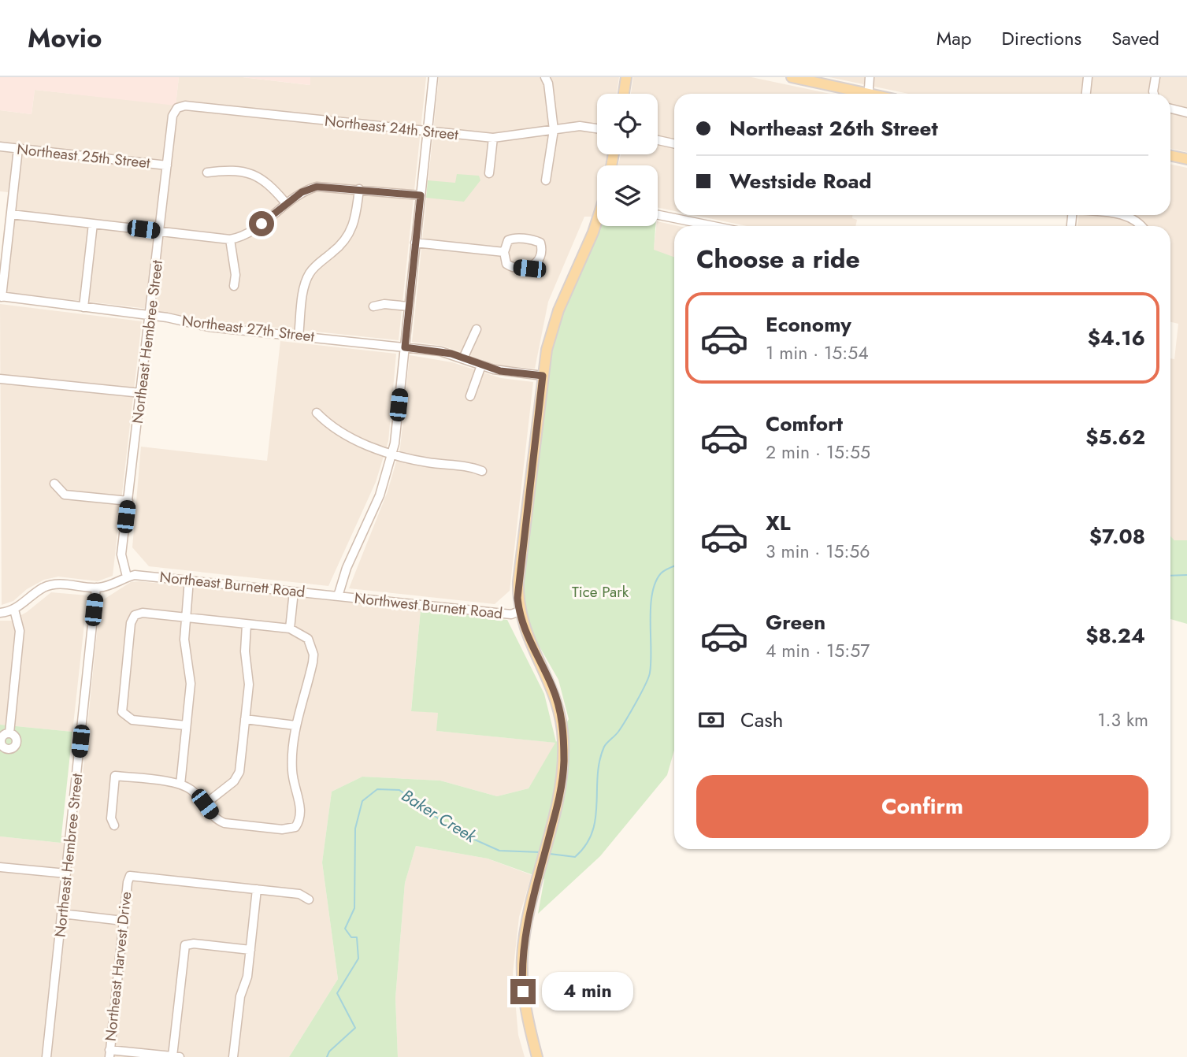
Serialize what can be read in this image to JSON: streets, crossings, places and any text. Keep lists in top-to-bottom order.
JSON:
{
  "streets": {
    "street": [
      "Northeast 24th Street",
      "Northeast 25th Street",
      "Northeast 27th Street",
      "Northeast Hembree Street",
      "Northeast Burnett Road",
      "Northwest Burnett Road",
      "Northeast Harvest Drive"
    ]
  },
  "crossings": [
    ["Northeast 24th Street", "Northeast Hembree Street"],
    ["Northeast 25th Street", "Northeast Hembree Street"],
    ["Northeast 27th Street", "Northeast Hembree Street"],
    ["Northeast Hembree Street", "Northeast Burnett Road"],
    ["Northeast Burnett Road", "Northwest Burnett Road"]
  ],
  "water": ["Baker Creek"],
  "parks": ["Tice Park"],
  "page": {
    "header": "Movio",
    "nav": ["Map", "Directions", "Saved"],
    "banner": ["Northeast 26th Street", "Westside Road"],
    "heading": "Choose a ride",
    "list": [
      {
        "name": "Economy",
        "note": "1 min · 15:54",
        "value": "$4.16"
      },
      {
        "name": "Comfort",
        "note": "2 min · 15:55",
        "value": "$5.62"
      },
      {
        "name": "XL",
        "note": "3 min · 15:56",
        "value": "$7.08"
      },
      {
        "name": "Green",
        "note": "4 min · 15:57",
        "value": "$8.24"
      }
    ],
    "pay": ["Cash", "1.3 km"],
    "buttons": "Confirm",
    "bubble": "4 min"
  }
}
